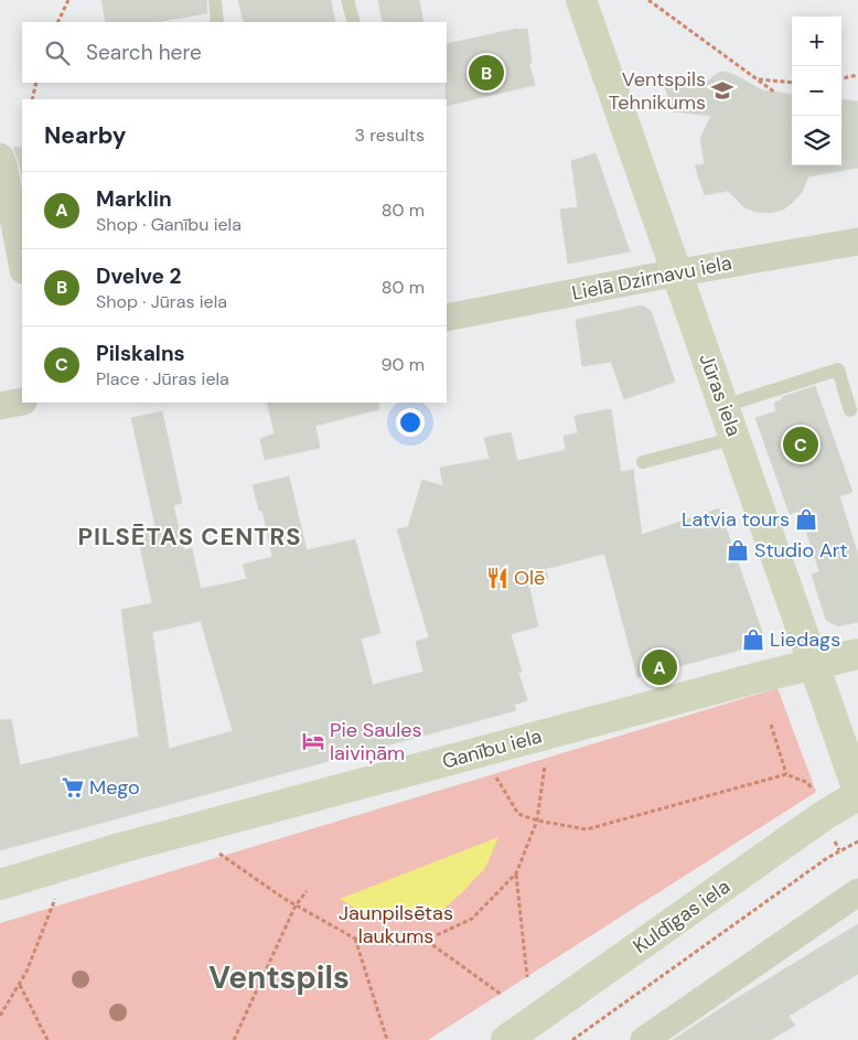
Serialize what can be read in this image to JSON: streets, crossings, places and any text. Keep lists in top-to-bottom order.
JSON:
{
  "streets": {
    "street": [
      "Lielā Dzirnavu iela",
      "Jūras iela",
      "Ganību iela",
      "Kuldīgas iela"
    ]
  },
  "crossings": [
    ["Lielā Dzirnavu iela", "Jūras iela"],
    ["Jūras iela", "Ganību iela"]
  ],
  "districts": ["PILSĒTAS CENTRS", "Ventspils"],
  "parks": ["Jaunpilsētas laukums"],
  "places": {
    "school or university": ["Ventspils Tehnikums"],
    "shop": ["Latvia tours", "Studio Art", "Liedags"],
    "restaurant": ["Olē"],
    "hotel": ["Pie Saules laiviņām"],
    "supermarket": ["Mego"]
  },
  "page": {
    "map_buttons": ["+", "−"],
    "search": "Search here",
    "pins": ["B", "C", "A"],
    "heading": ["Nearby", "3 results"],
    "list": [
      {
        "mark": "A",
        "name": "Marklin",
        "note": "Shop · Ganību iela",
        "value": "80 m"
      },
      {
        "mark": "B",
        "name": "Dvelve 2",
        "note": "Shop · Jūras iela",
        "value": "80 m"
      },
      {
        "mark": "C",
        "name": "Pilskalns",
        "note": "Place · Jūras iela",
        "value": "90 m"
      }
    ]
  }
}
